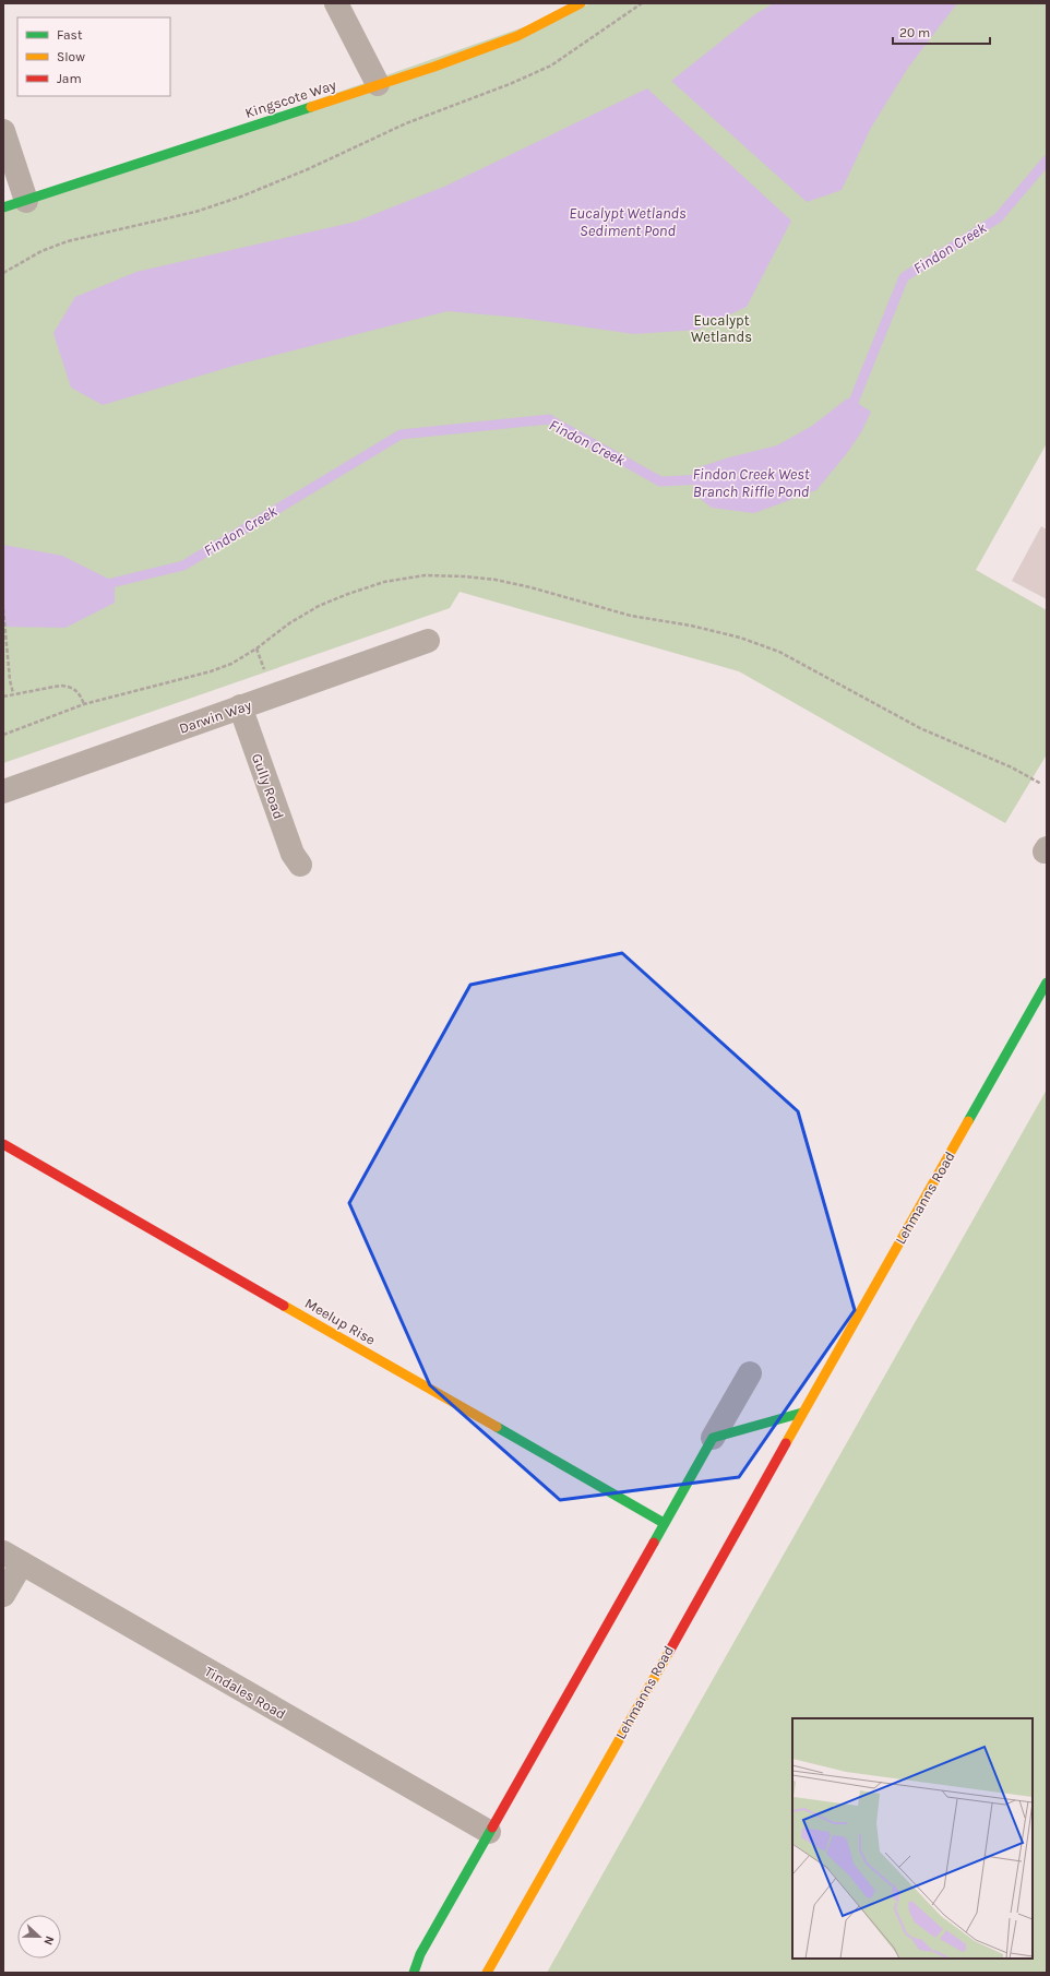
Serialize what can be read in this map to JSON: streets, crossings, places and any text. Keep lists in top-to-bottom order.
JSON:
{
  "streets": {
    "street": [
      "Kingscote Way",
      "Darwin Way",
      "Gully Road",
      "Lehmanns Road",
      "Meelup Rise",
      "Tindales Road"
    ]
  },
  "crossings": [
    ["Darwin Way", "Gully Road"]
  ],
  "water": ["Eucalypt Wetlands Sediment Pond", "Findon Creek", "Findon Creek West Branch Riffle Pond"],
  "parks": ["Eucalypt Wetlands"],
  "legend": ["Fast", "Slow", "Jam"],
  "scale_bar": "20 m",
  "north": "right"
}
